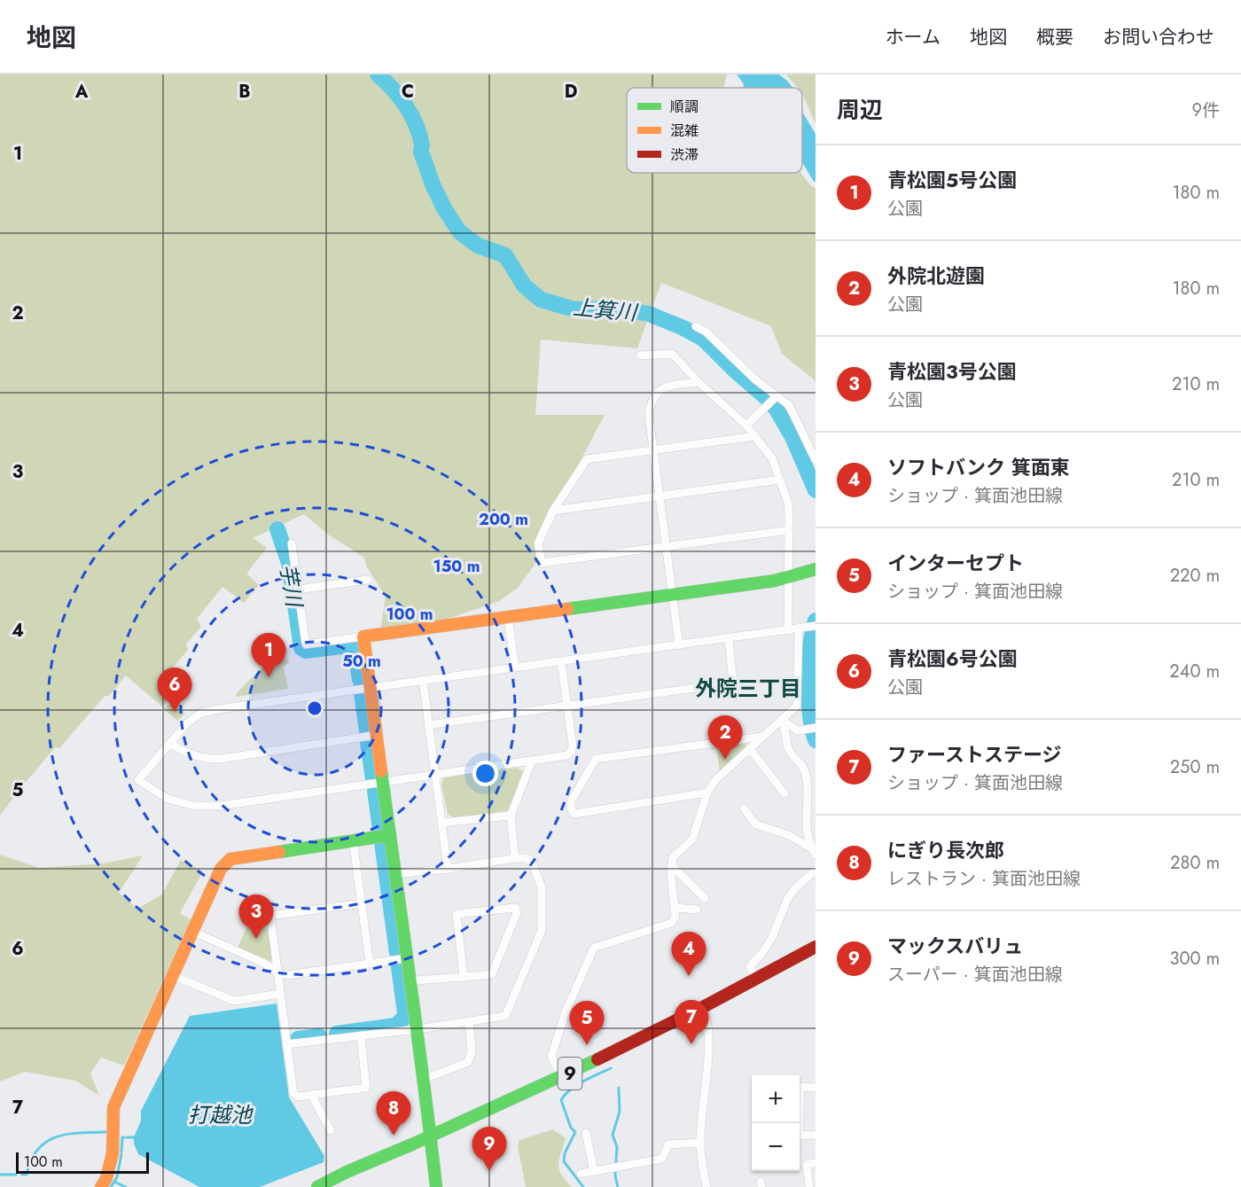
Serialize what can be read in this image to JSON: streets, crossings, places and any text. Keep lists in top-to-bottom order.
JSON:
{
  "streets": {
    "street": ["9"]
  },
  "districts": ["外院三丁目"],
  "water": ["上箕川", "芋川", "打越池"],
  "legend": ["順調", "混雑", "渋滞"],
  "scale_bar": "100 m",
  "page": {
    "header": "地図",
    "nav": [
      "ホーム",
      "地図",
      "概要",
      "お問い合わせ"
    ],
    "heading": ["周辺", "9件"],
    "list": [
      {
        "mark": "1",
        "name": "青松園5号公園",
        "note": "公園",
        "value": "180 m"
      },
      {
        "mark": "2",
        "name": "外院北遊園",
        "note": "公園",
        "value": "180 m"
      },
      {
        "mark": "3",
        "name": "青松園3号公園",
        "note": "公園",
        "value": "210 m"
      },
      {
        "mark": "4",
        "name": "ソフトバンク 箕面東",
        "note": "ショップ · 箕面池田線",
        "value": "210 m"
      },
      {
        "mark": "5",
        "name": "インターセプト",
        "note": "ショップ · 箕面池田線",
        "value": "220 m"
      },
      {
        "mark": "6",
        "name": "青松園6号公園",
        "note": "公園",
        "value": "240 m"
      },
      {
        "mark": "7",
        "name": "ファーストステージ",
        "note": "ショップ · 箕面池田線",
        "value": "250 m"
      },
      {
        "mark": "8",
        "name": "にぎり長次郎",
        "note": "レストラン · 箕面池田線",
        "value": "280 m"
      },
      {
        "mark": "9",
        "name": "マックスバリュ",
        "note": "スーパー · 箕面池田線",
        "value": "300 m"
      }
    ],
    "pins": [
      "1",
      "6",
      "2",
      "3",
      "4",
      "7",
      "5",
      "8",
      "9"
    ],
    "map_buttons": ["+", "−"],
    "scale": "100 m"
  },
  "grid": {
    "columns": [
      "A",
      "B",
      "C",
      "D"
    ],
    "rows": [
      "1",
      "2",
      "3",
      "4",
      "5",
      "6",
      "7"
    ]
  },
  "rings": [
    "200 m",
    "150 m",
    "100 m",
    "50 m"
  ]
}
